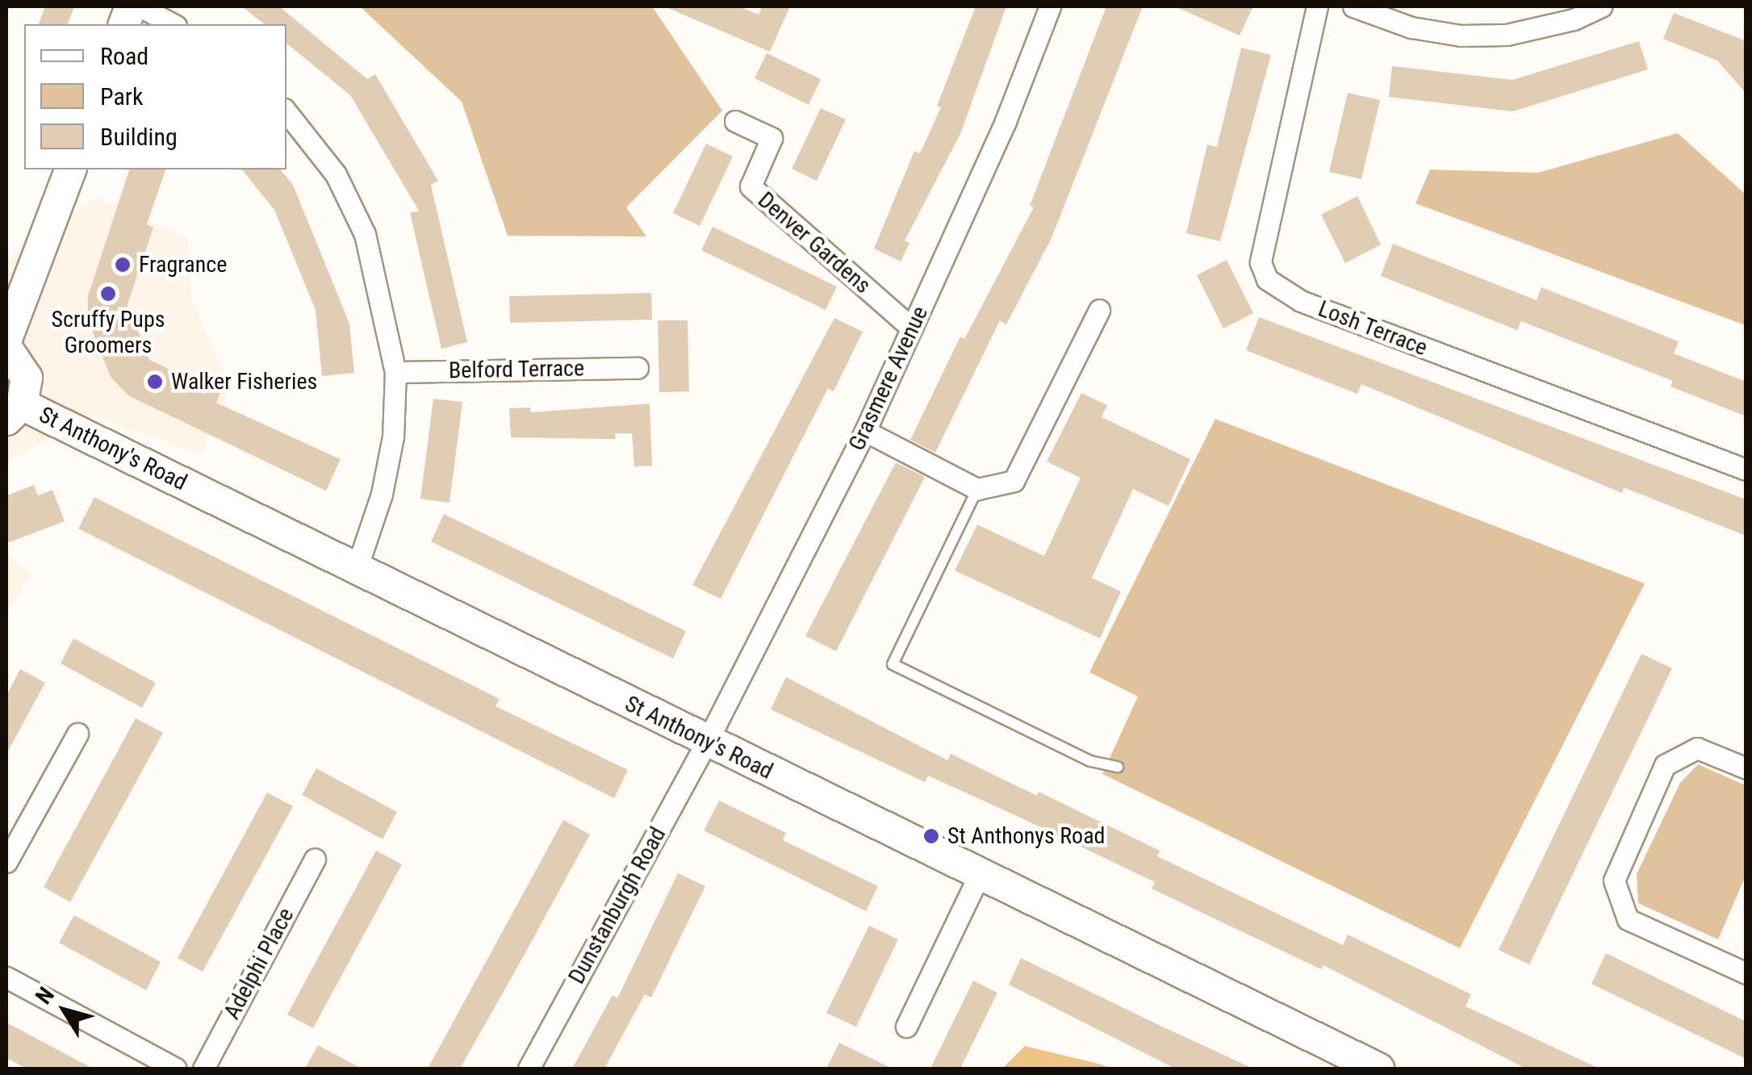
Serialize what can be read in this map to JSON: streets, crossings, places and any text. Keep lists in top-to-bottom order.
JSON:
{
  "streets": {
    "street": [
      "Denver Gardens",
      "Losh Terrace",
      "Belford Terrace",
      "Grasmere Avenue",
      "St Anthony's Road",
      "Dunstanburgh Road",
      "Adelphi Place"
    ]
  },
  "crossings": [
    ["Denver Gardens", "Grasmere Avenue"],
    ["Grasmere Avenue", "St Anthony's Road"],
    ["Grasmere Avenue", "Dunstanburgh Road"],
    ["St Anthony's Road", "Dunstanburgh Road"]
  ],
  "places": [
    "Fragrance",
    "Scruffy Pups Groomers",
    "Walker Fisheries",
    "St Anthonys Road"
  ],
  "legend": ["Road", "Park", "Building"],
  "north": "top left"
}
